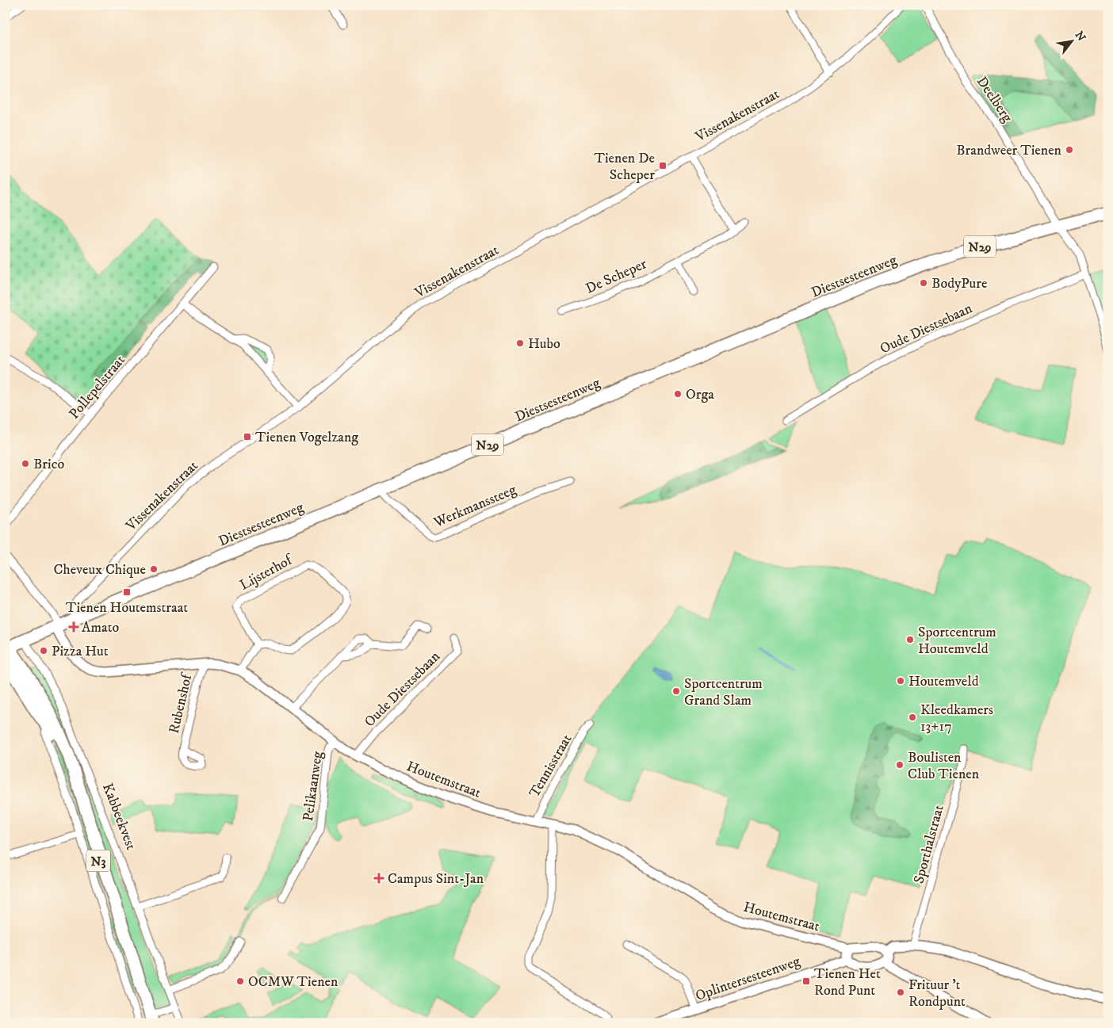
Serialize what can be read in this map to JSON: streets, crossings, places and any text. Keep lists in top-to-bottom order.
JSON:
{
  "streets": {
    "main road": [
      "N29",
      "Diestsesteenweg",
      "Kabbeekvest",
      "N3"
    ],
    "street": [
      "Deelberg",
      "Vissenakenstraat",
      "De Scheper",
      "Oude Diestsebaan",
      "Pollepelstraat",
      "Werkmanssteeg",
      "Lijsterhof",
      "Rubenshof",
      "Tennisstraat",
      "Houtemstraat",
      "Pelikaanweg",
      "Sporthalstraat",
      "Oplintersesteenweg"
    ]
  },
  "crossings": [
    ["Deelberg", "Diestsesteenweg"],
    ["Deelberg", "Oude Diestsebaan"],
    ["Vissenakenstraat", "Diestsesteenweg"],
    ["Diestsesteenweg", "Werkmanssteeg"],
    ["Diestsesteenweg", "Houtemstraat"],
    ["Diestsesteenweg", "Kabbeekvest"],
    ["Oude Diestsebaan", "Houtemstraat"],
    ["Rubenshof", "Houtemstraat"],
    ["Tennisstraat", "Houtemstraat"],
    ["Houtemstraat", "Pelikaanweg"],
    ["Kabbeekvest", "N3"]
  ],
  "places": {
    "other": [
      "Brandweer Tienen",
      "BodyPure",
      "Hubo",
      "Orga",
      "Brico",
      "Cheveux Chique",
      "Sportcentrum Houtemveld",
      "Pizza Hut",
      "Houtemveld",
      "Sportcentrum Grand Slam",
      "Kleedkamers 13+17",
      "Boulisten Club Tienen",
      "OCMW Tienen",
      "Frituur 't Rondpunt"
    ],
    "transit": [
      "Tienen De Scheper",
      "Tienen Vogelzang",
      "Tienen Houtemstraat",
      "Tienen Het Rond Punt"
    ],
    "health": ["Amato", "Campus Sint-Jan"]
  },
  "north": "top right"
}
